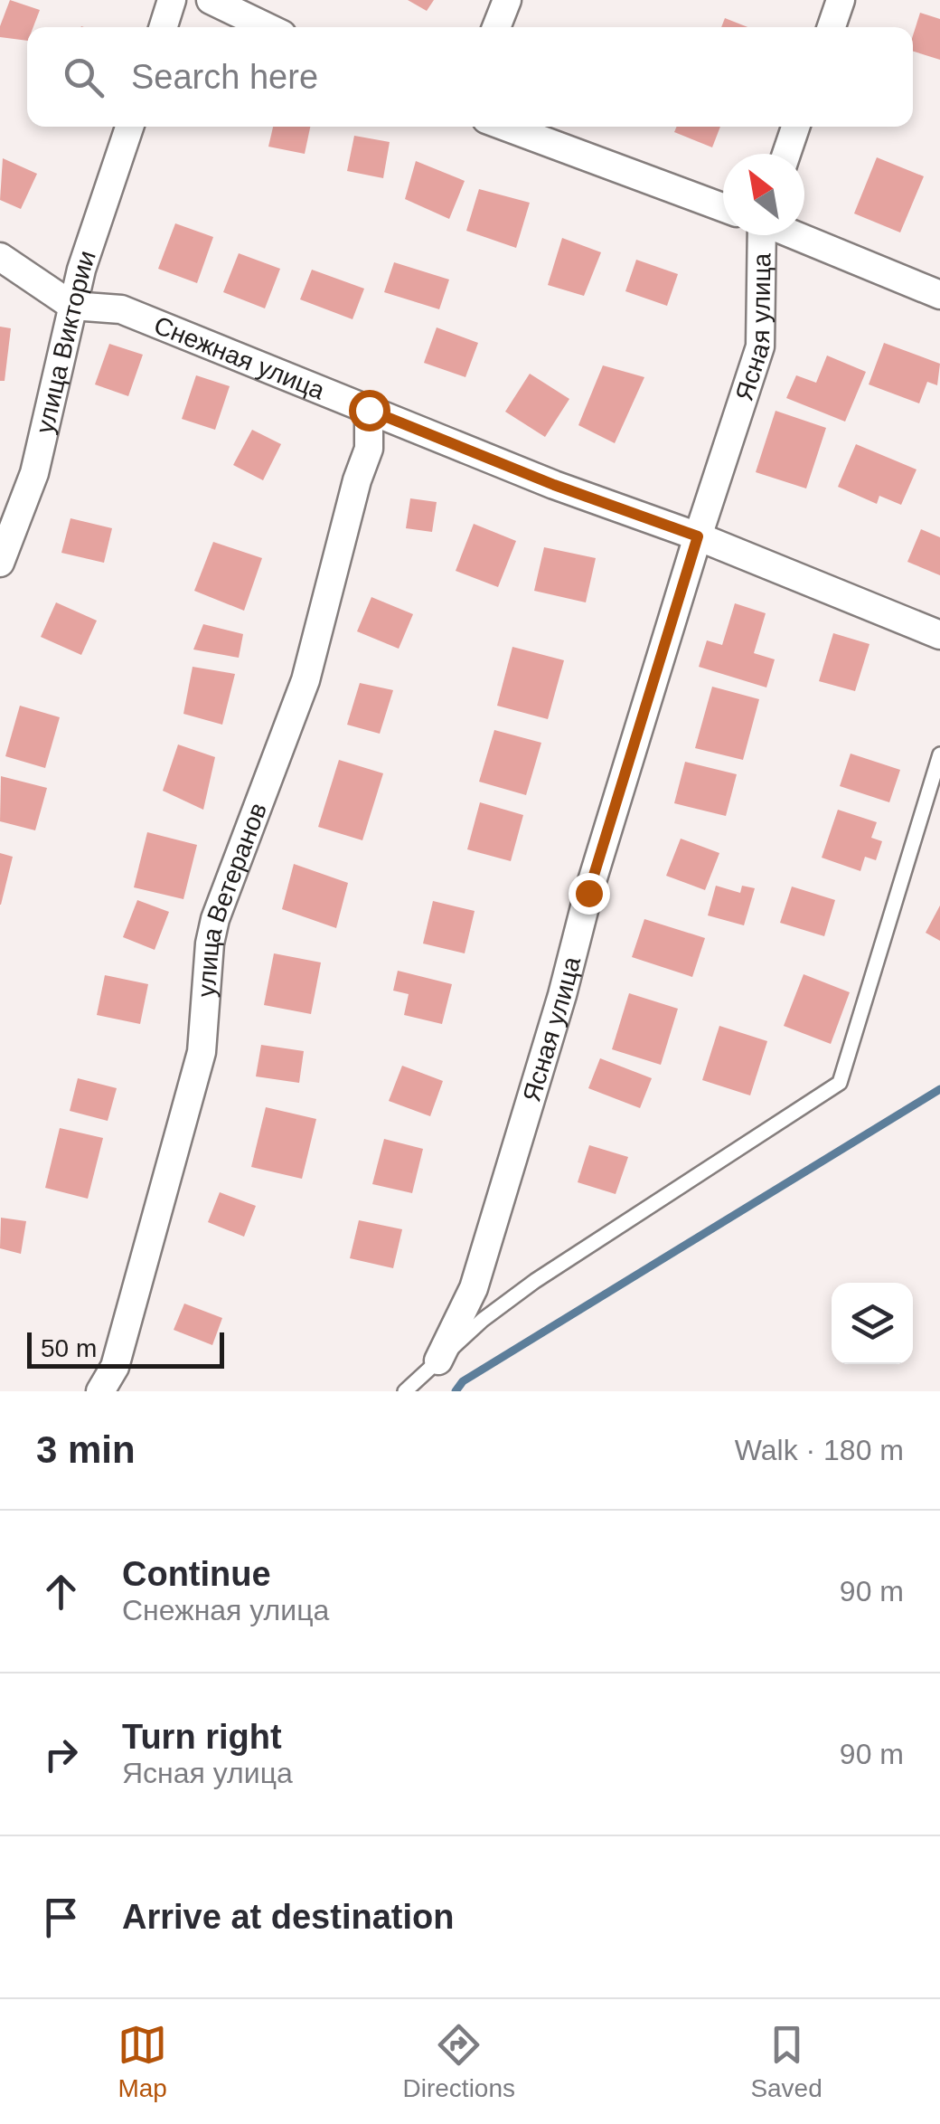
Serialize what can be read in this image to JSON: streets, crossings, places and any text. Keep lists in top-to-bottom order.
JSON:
{
  "streets": {
    "street": [
      "Ясная улица",
      "улица Виктории",
      "Снежная улица",
      "улица Ветеранов"
    ]
  },
  "crossings": [
    ["Ясная улица", "Снежная улица"],
    ["улица Виктории", "Снежная улица"],
    ["Снежная улица", "улица Ветеранов"]
  ],
  "scale_bar": "50 m",
  "north": "top left",
  "page": {
    "search": "Search here",
    "scale": "50 m",
    "heading": ["3 min", "Walk · 180 m"],
    "list": [
      ["Continue", "Снежная улица", "90 m"],
      ["Turn right", "Ясная улица", "90 m"],
      "Arrive at destination"
    ],
    "nav": ["Map", "Directions", "Saved"]
  }
}
